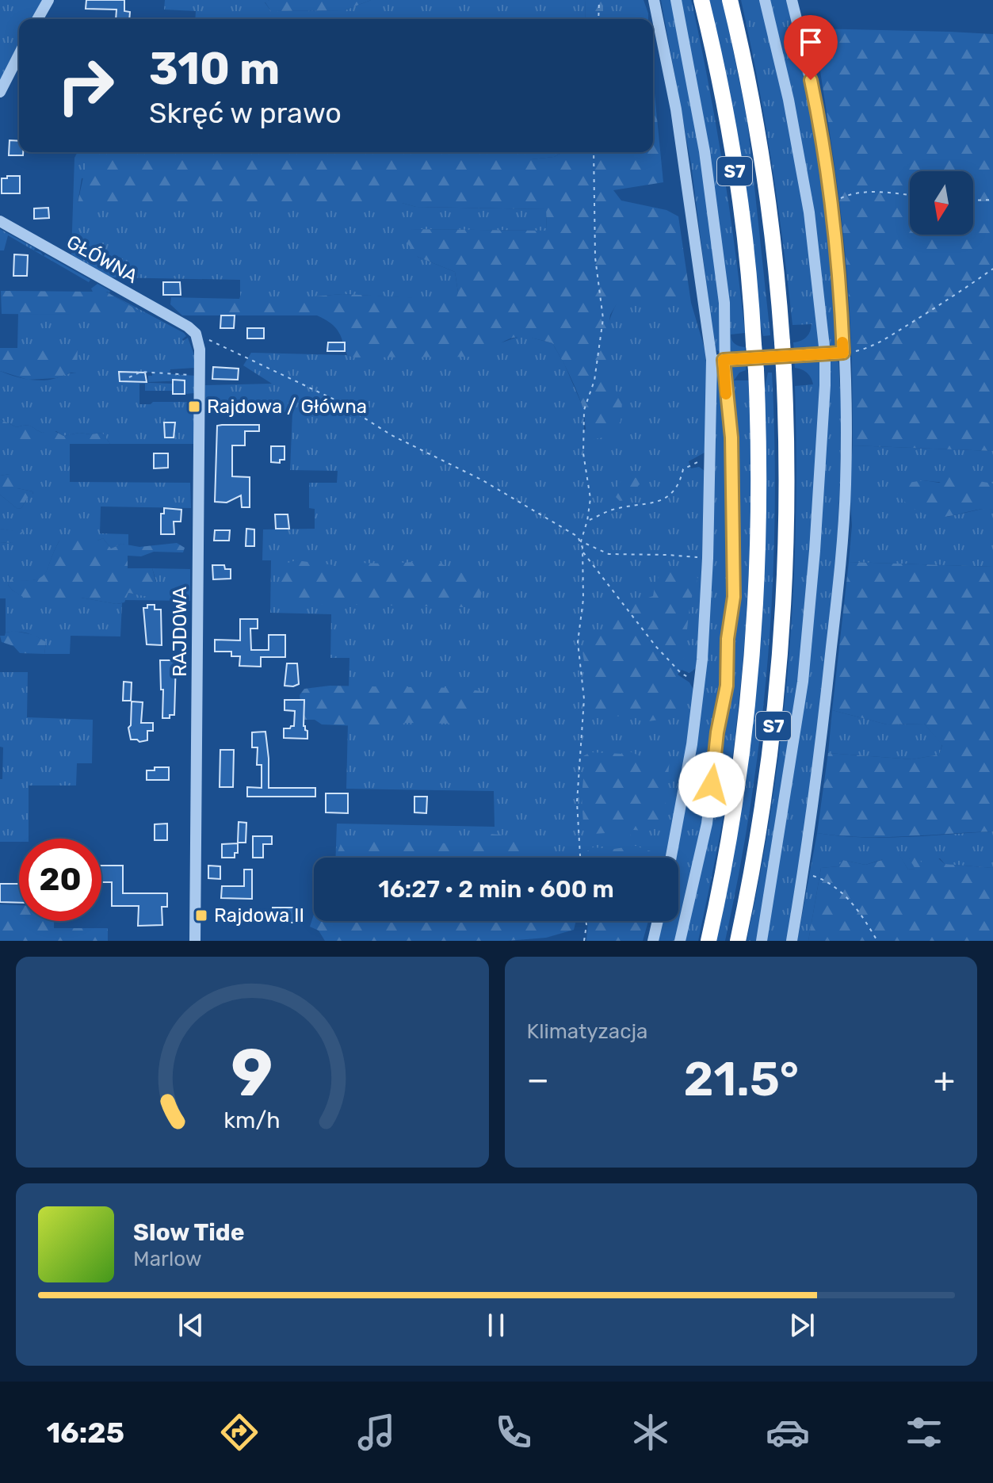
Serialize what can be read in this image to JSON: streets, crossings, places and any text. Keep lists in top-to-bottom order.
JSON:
{
  "streets": {
    "highway": ["S7"],
    "street": ["GŁÓWNA", "RAJDOWA"]
  },
  "crossings": [
    ["GŁÓWNA", "RAJDOWA"]
  ],
  "places": {
    "transit": ["Rajdowa / Główna", "Rajdowa II"]
  },
  "north": "bottom",
  "page": {
    "turn": ["310 m", "Skręć w prawo"],
    "limit": "20",
    "trip": "16:27 · 2 min · 600 m",
    "tile": "Klimatyzacja",
    "heat": ["−", "21.5°", "+"],
    "song": ["Slow Tide", "Marlow"],
    "tabs": "16:25",
    "gauge": ["9", "km/h"]
  }
}
